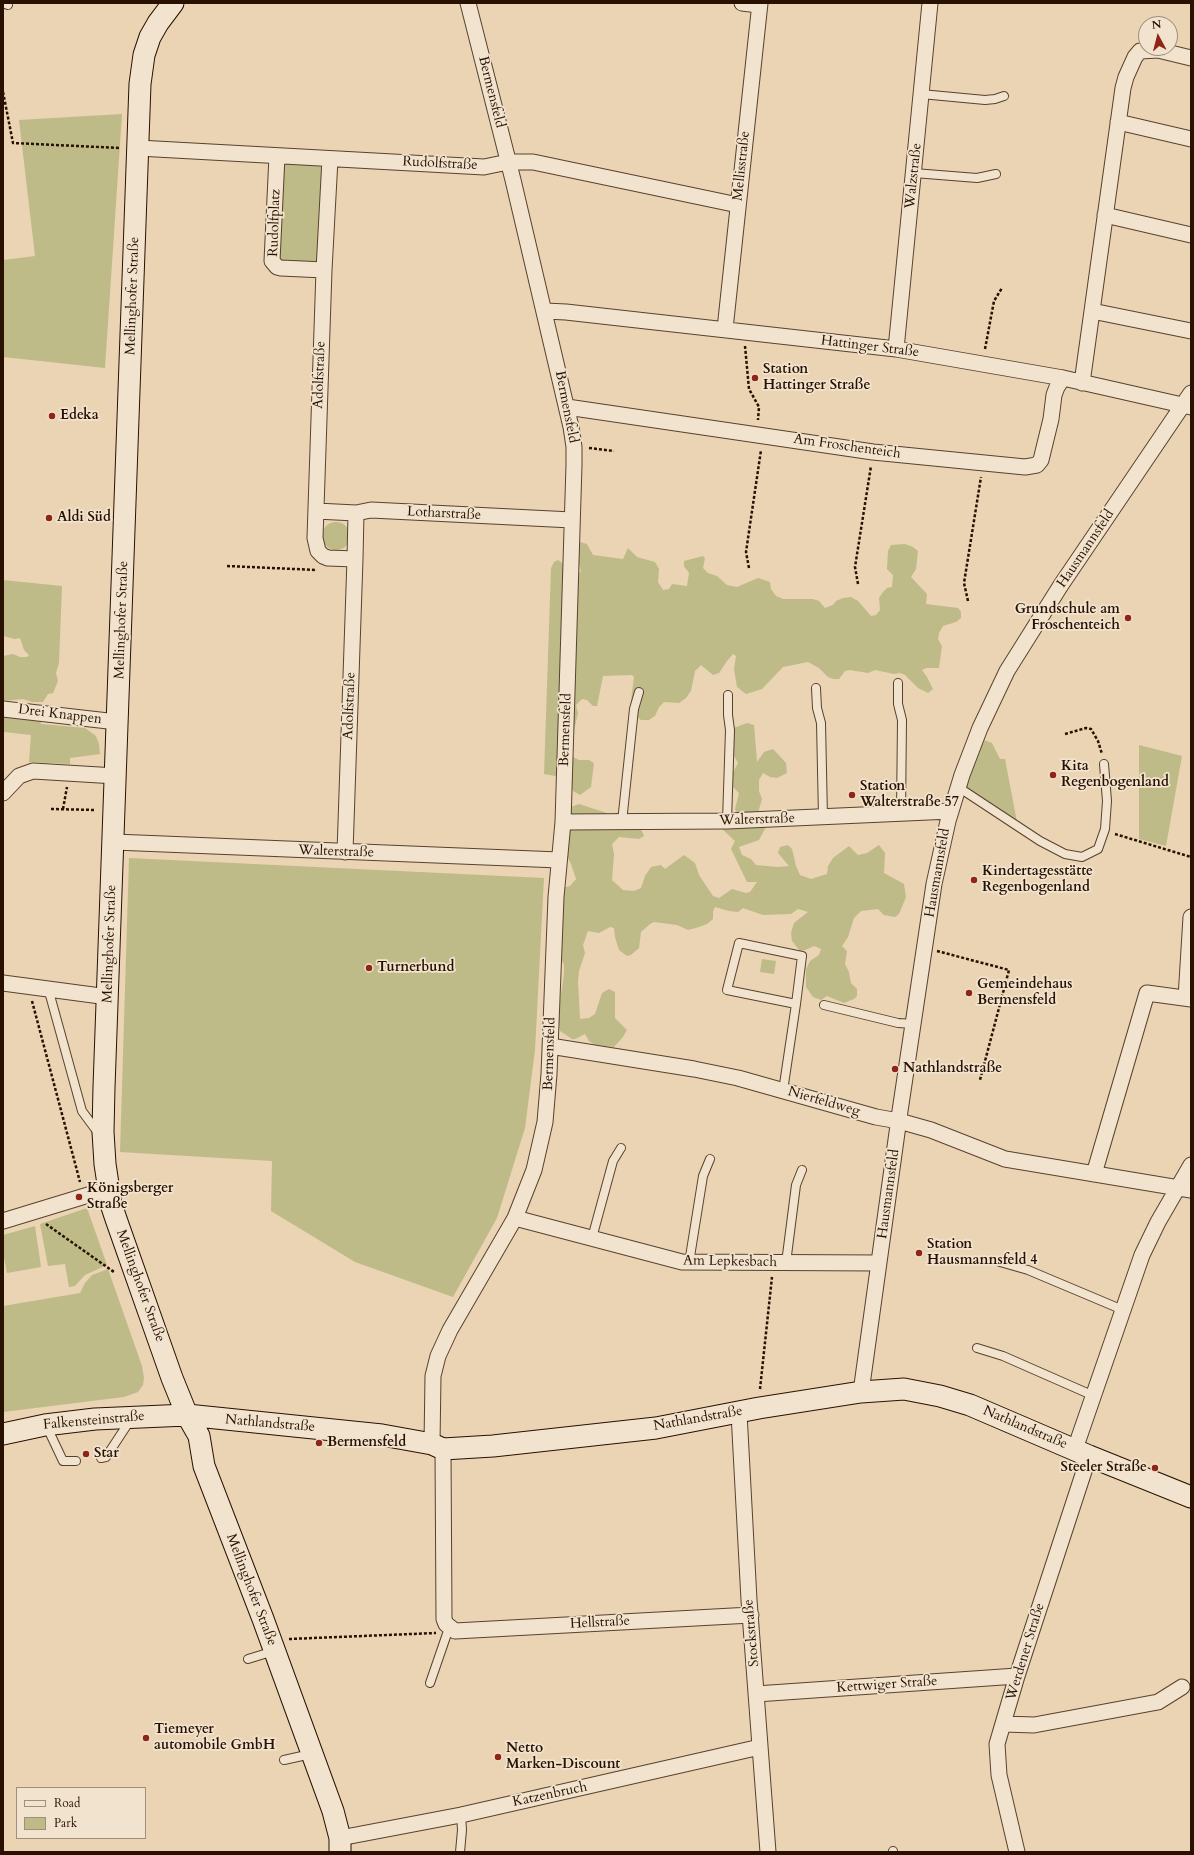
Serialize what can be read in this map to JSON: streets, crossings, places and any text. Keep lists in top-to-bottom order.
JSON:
{
  "streets": {
    "main road": ["Mellinghofer Straße", "Nathlandstraße", "Falkensteinstraße"],
    "street": [
      "Bermensfeld",
      "Rudolfstraße",
      "Mellisstraße",
      "Walzstraße",
      "Rudolfplatz",
      "Hattinger Straße",
      "Adolfstraße",
      "Am Froschenteich",
      "Lotharstraße",
      "Hausmannsfeld",
      "Drei Knappen",
      "Walterstraße",
      "Nierfeldweg",
      "Am Lepkesbach",
      "Hellstraße",
      "Stockstraße",
      "Werdener Straße",
      "Kettwiger Straße",
      "Katzenbruch"
    ]
  },
  "crossings": [
    ["Bermensfeld", "Rudolfstraße"],
    ["Bermensfeld", "Hattinger Straße"],
    ["Bermensfeld", "Am Froschenteich"],
    ["Bermensfeld", "Lotharstraße"],
    ["Bermensfeld", "Walterstraße"],
    ["Bermensfeld", "Nierfeldweg"],
    ["Bermensfeld", "Am Lepkesbach"],
    ["Bermensfeld", "Nathlandstraße"],
    ["Bermensfeld", "Hellstraße"],
    ["Rudolfstraße", "Mellisstraße"],
    ["Rudolfstraße", "Rudolfplatz"],
    ["Rudolfstraße", "Mellinghofer Straße"],
    ["Rudolfstraße", "Adolfstraße"],
    ["Mellisstraße", "Hattinger Straße"],
    ["Walzstraße", "Hattinger Straße"],
    ["Rudolfplatz", "Adolfstraße"],
    ["Mellinghofer Straße", "Drei Knappen"],
    ["Mellinghofer Straße", "Walterstraße"],
    ["Mellinghofer Straße", "Nathlandstraße"],
    ["Mellinghofer Straße", "Falkensteinstraße"],
    ["Mellinghofer Straße", "Katzenbruch"],
    ["Hattinger Straße", "Am Froschenteich"],
    ["Hattinger Straße", "Hausmannsfeld"],
    ["Adolfstraße", "Lotharstraße"],
    ["Adolfstraße", "Walterstraße"],
    ["Hausmannsfeld", "Walterstraße"],
    ["Hausmannsfeld", "Nierfeldweg"],
    ["Hausmannsfeld", "Am Lepkesbach"],
    ["Hausmannsfeld", "Nathlandstraße"],
    ["Nathlandstraße", "Falkensteinstraße"],
    ["Nathlandstraße", "Stockstraße"],
    ["Nathlandstraße", "Werdener Straße"],
    ["Hellstraße", "Stockstraße"],
    ["Stockstraße", "Kettwiger Straße"],
    ["Stockstraße", "Katzenbruch"],
    ["Werdener Straße", "Kettwiger Straße"]
  ],
  "places": [
    "Station Hattinger Straße",
    "Edeka",
    "Aldi Süd",
    "Grundschule am Froschenteich",
    "Kita Regenbogenland",
    "Station Walterstraße 57",
    "Kindertagesstätte Regenbogenland",
    "Turnerbund",
    "Gemeindehaus Bermensfeld",
    "Nathlandstraße",
    "Königsberger Straße",
    "Station Hausmannsfeld 4",
    "Bermensfeld",
    "Star",
    "Steeler Straße",
    "Tiemeyer automobile GmbH",
    "Netto Marken-Discount"
  ],
  "legend": ["Road", "Park"],
  "north": "top"
}
